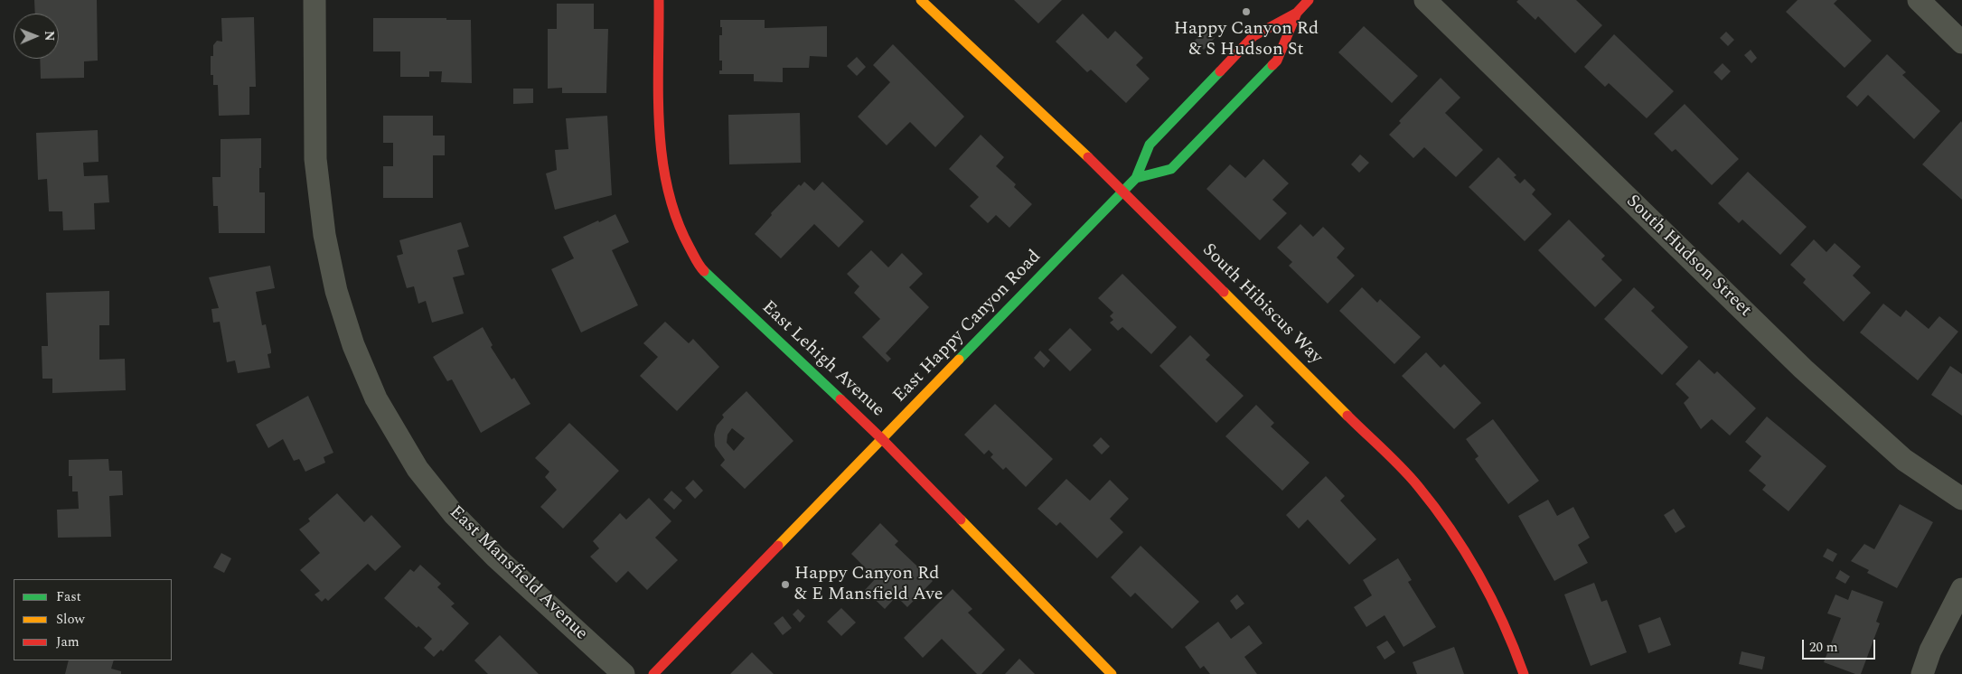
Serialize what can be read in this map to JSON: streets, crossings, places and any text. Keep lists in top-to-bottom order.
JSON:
{
  "streets": {
    "street": [
      "South Hudson Street",
      "South Hibiscus Way",
      "East Happy Canyon Road",
      "East Lehigh Avenue",
      "East Mansfield Avenue"
    ]
  },
  "crossings": [
    ["South Hibiscus Way", "East Happy Canyon Road"],
    ["East Happy Canyon Road", "East Lehigh Avenue"]
  ],
  "places": ["Happy Canyon Rd & S Hudson St", "Happy Canyon Rd & E Mansfield Ave"],
  "legend": ["Fast", "Slow", "Jam"],
  "scale_bar": "20 m",
  "north": "right"
}
